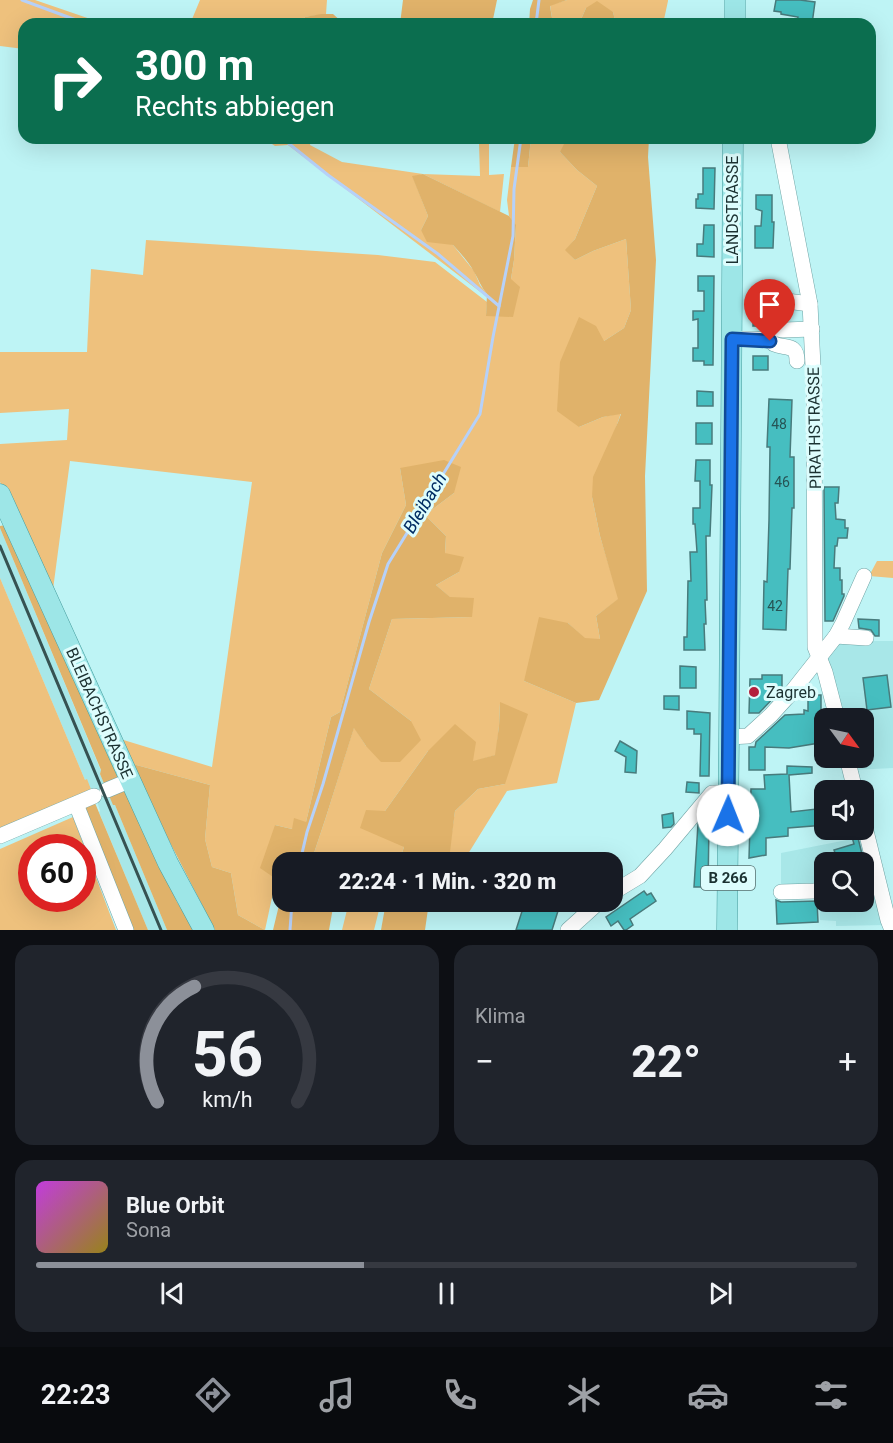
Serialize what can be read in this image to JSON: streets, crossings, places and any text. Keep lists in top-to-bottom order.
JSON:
{
  "streets": {
    "main road": ["LANDSTRASSE", "BLEIBACHSTRASSE", "B 266"],
    "street": ["PIRATHSTRASSE"]
  },
  "water": ["Bleibach"],
  "places": ["Zagreb"],
  "house_numbers": ["48", "46", "42"],
  "north": "bottom right",
  "page": {
    "turn": ["300 m", "Rechts abbiegen"],
    "limit": "60",
    "trip": "22:24 · 1 Min. · 320 m",
    "tile": "Klima",
    "heat": ["−", "22°", "+"],
    "song": ["Blue Orbit", "Sona"],
    "tabs": "22:23",
    "gauge": ["56", "km/h"]
  }
}
